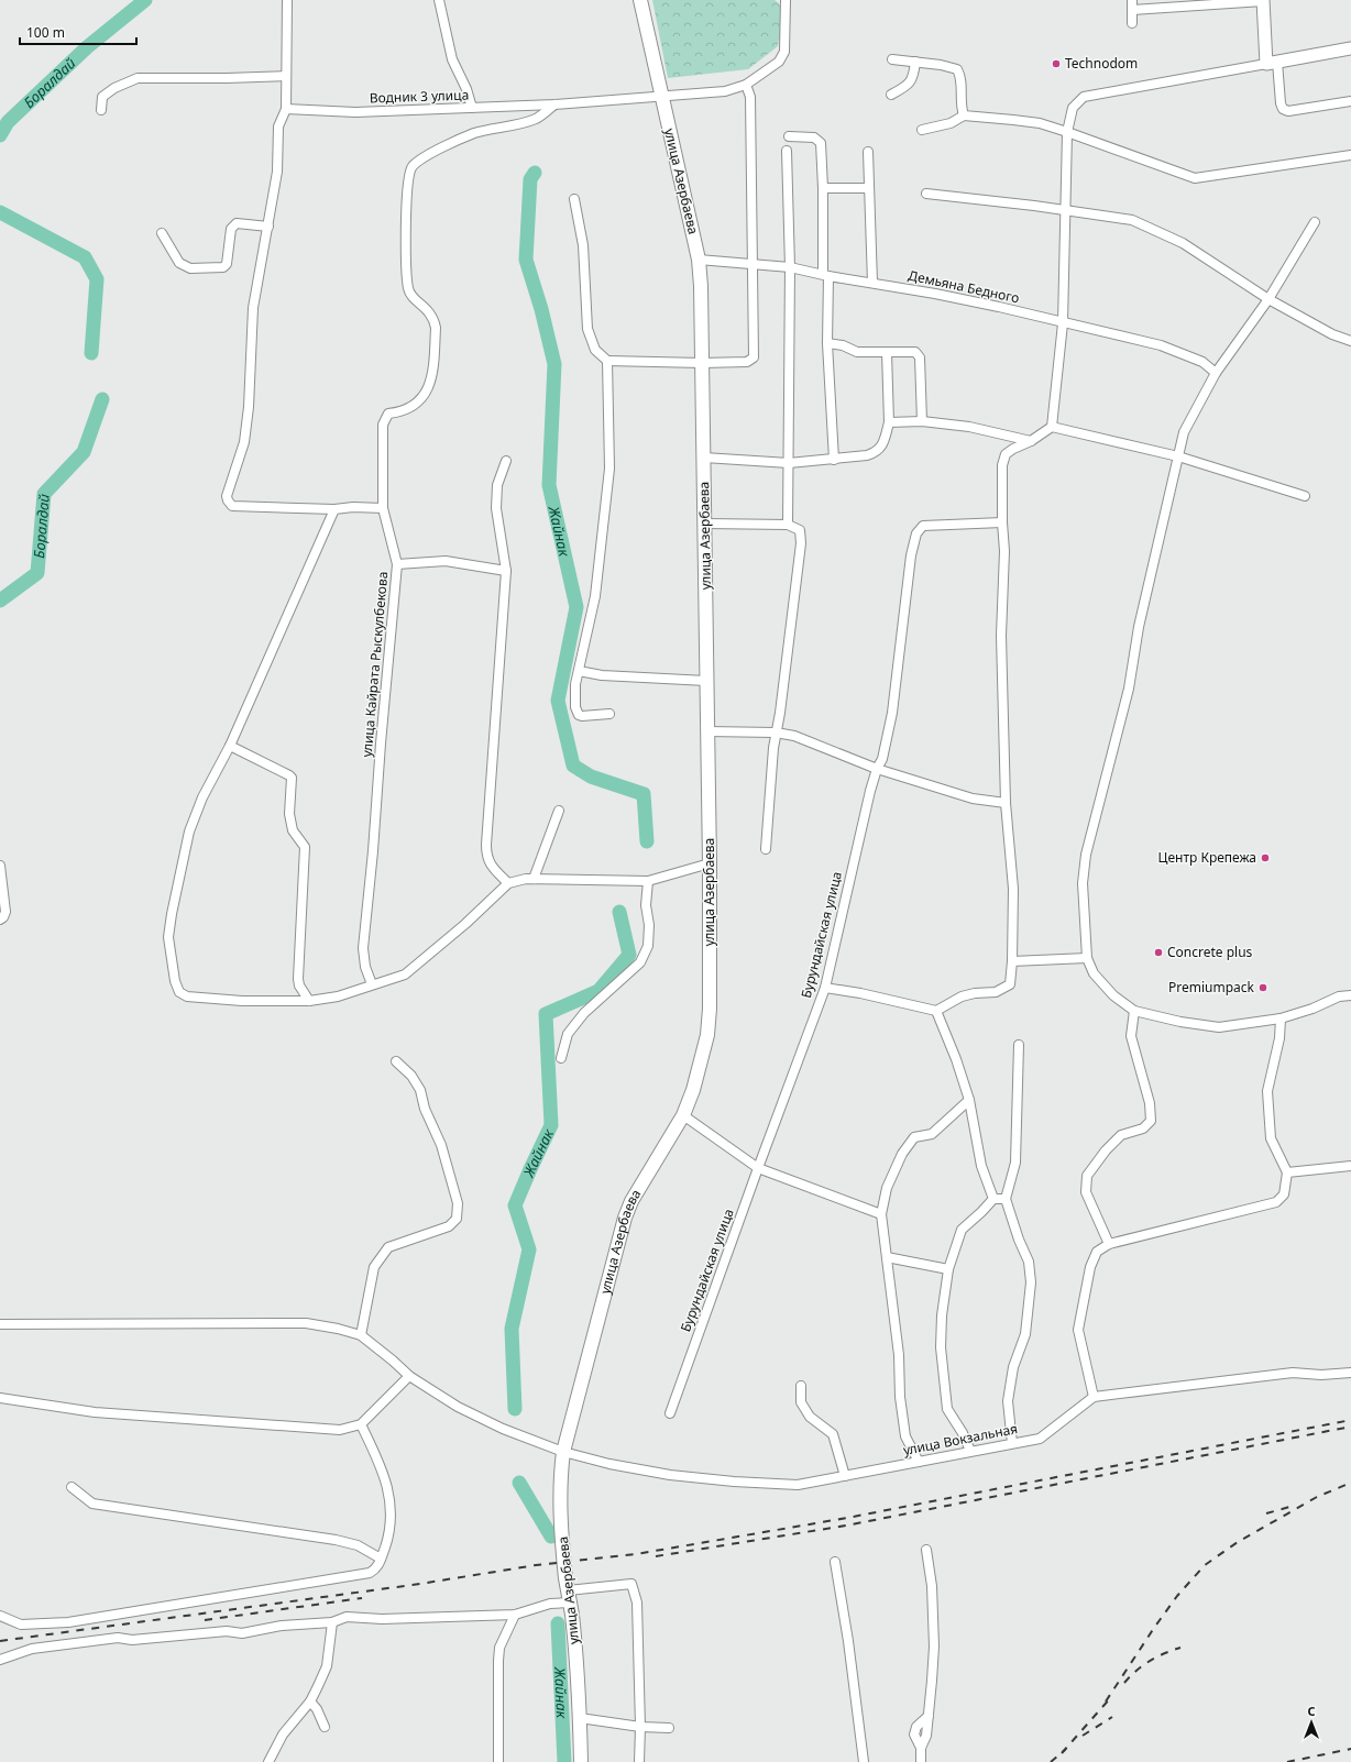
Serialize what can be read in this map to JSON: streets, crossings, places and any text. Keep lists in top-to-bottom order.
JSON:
{
  "streets": {
    "main road": ["улица Азербаева"],
    "street": [
      "Водник 3 улица",
      "Демьяна Бедного",
      "улица Кайрата Рыскулбекова",
      "Бурундайская улица",
      "улица Вокзальная"
    ]
  },
  "crossings": [
    ["Водник 3 улица", "улица Азербаева"],
    ["улица Азербаева", "Демьяна Бедного"],
    ["улица Азербаева", "улица Вокзальная"]
  ],
  "water": ["Боралдай", "Жайнак"],
  "places": [
    "Technodom",
    "Центр Крепежа",
    "Concrete plus",
    "Premiumpack"
  ],
  "scale_bar": "100 m",
  "north": "top"
}
